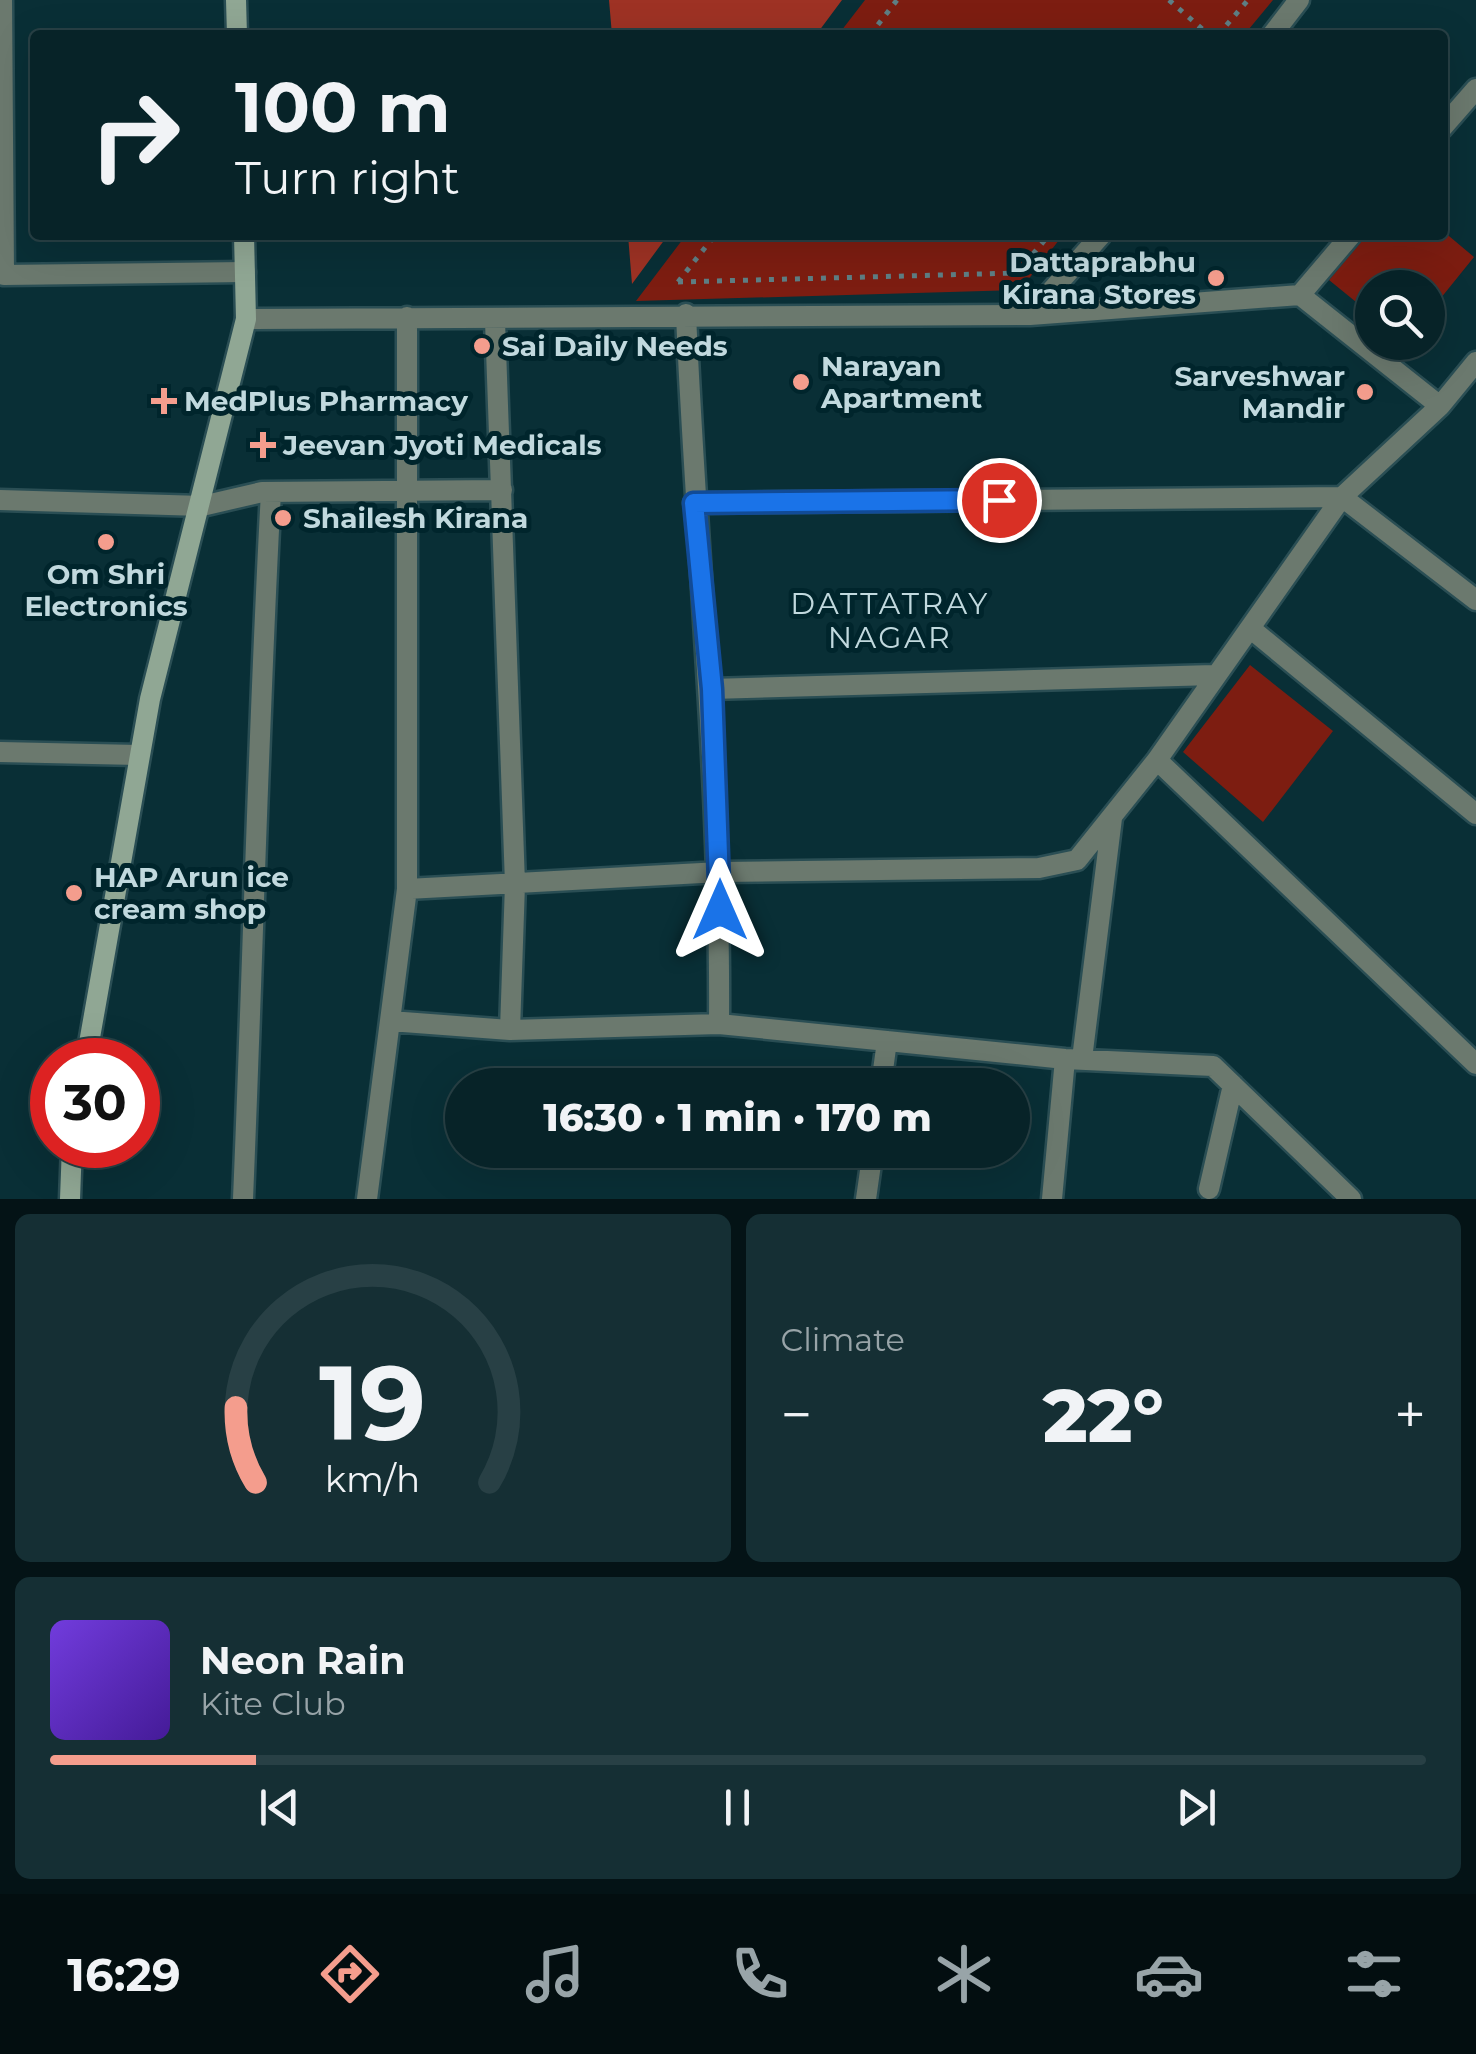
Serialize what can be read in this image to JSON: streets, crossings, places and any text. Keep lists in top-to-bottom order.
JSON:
{
  "districts": ["DATTATRAY NAGAR"],
  "places": {
    "other": [
      "Dattaprabhu Kirana Stores",
      "Sai Daily Needs",
      "Narayan Apartment",
      "Sarveshwar Mandir",
      "Shailesh Kirana",
      "Om Shri Electronics",
      "HAP Arun ice cream shop"
    ],
    "health": ["MedPlus Pharmacy", "Jeevan Jyoti Medicals"]
  },
  "page": {
    "turn": ["100 m", "Turn right"],
    "limit": "30",
    "trip": "16:30 · 1 min · 170 m",
    "tile": "Climate",
    "heat": ["−", "22°", "+"],
    "song": ["Neon Rain", "Kite Club"],
    "tabs": "16:29",
    "gauge": ["19", "km/h"]
  }
}
